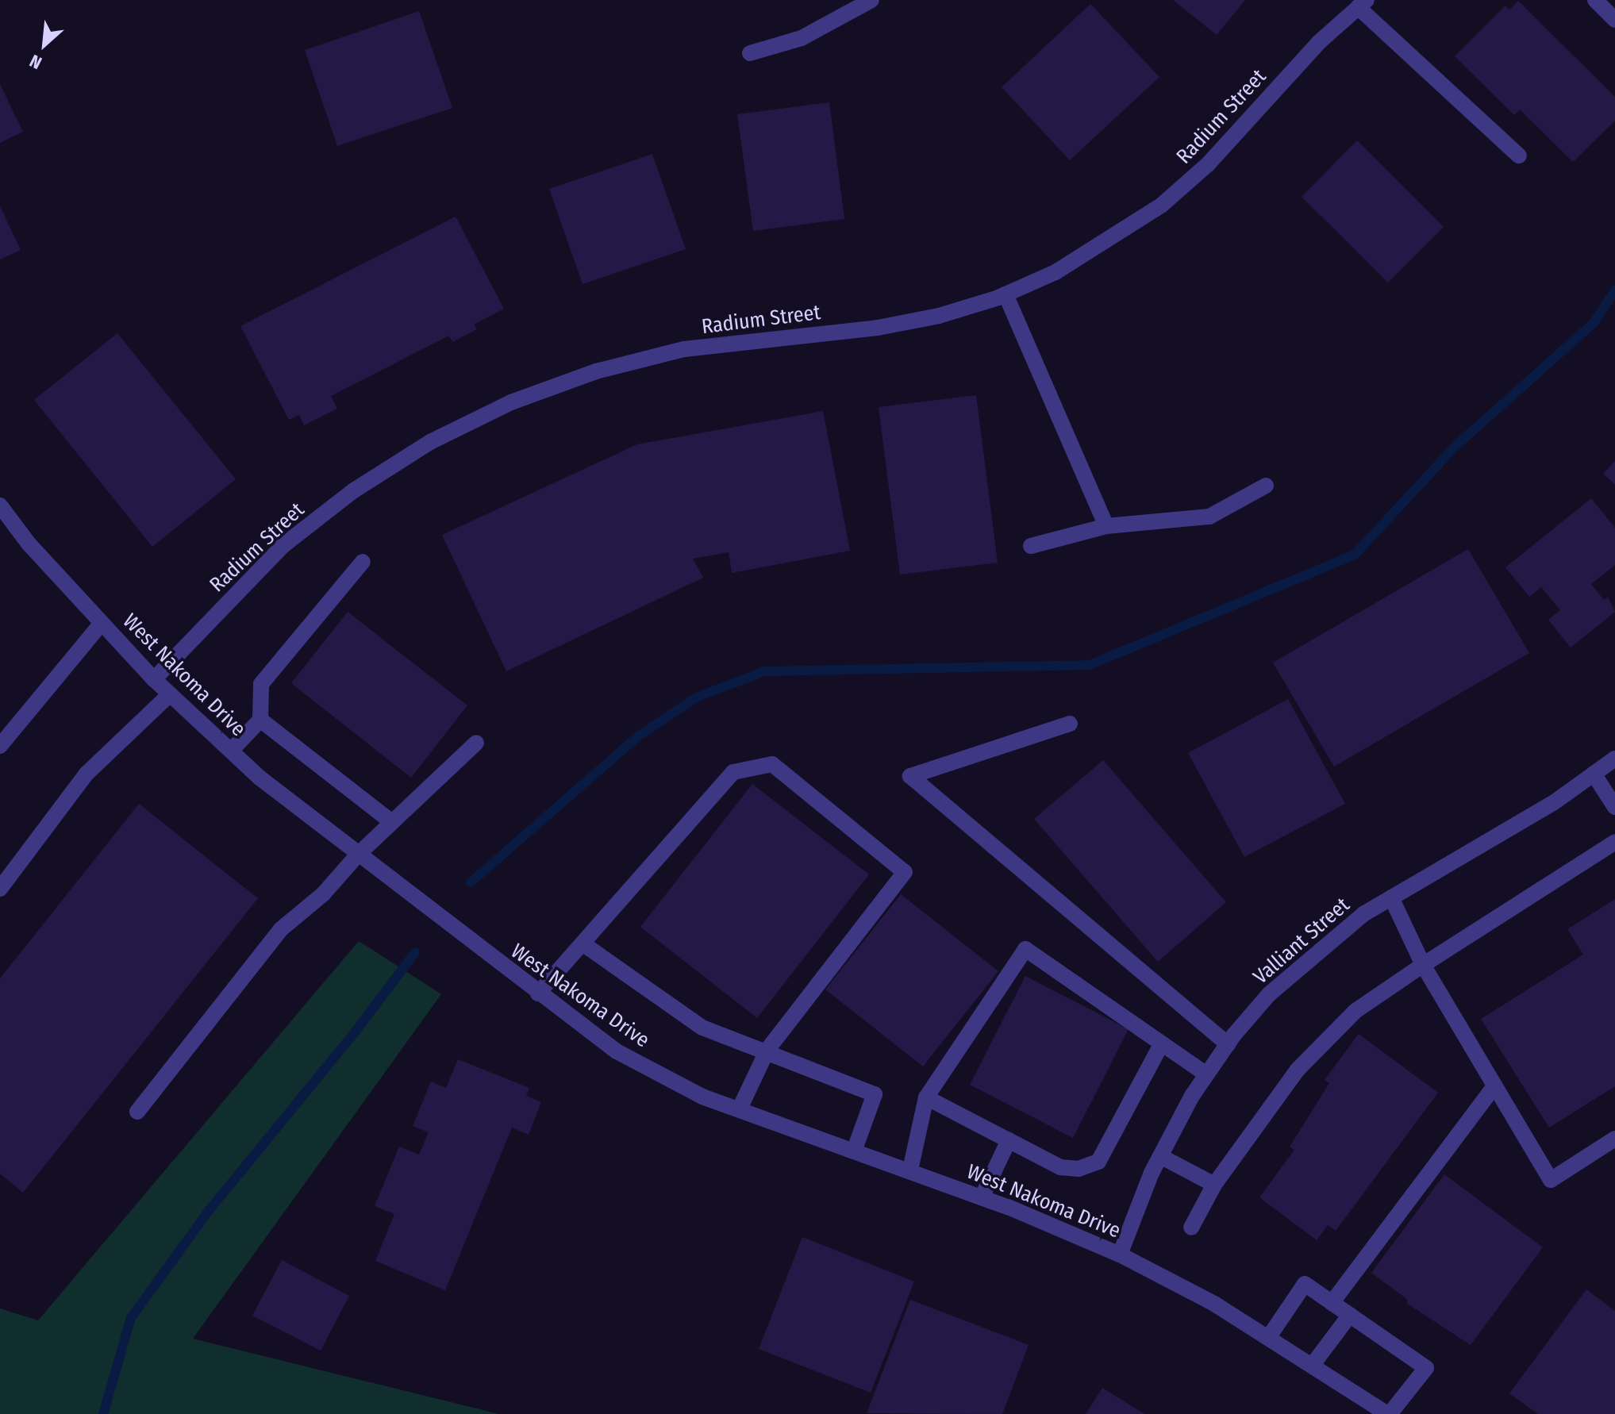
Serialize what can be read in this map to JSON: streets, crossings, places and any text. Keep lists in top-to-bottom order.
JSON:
{
  "streets": {
    "street": ["Radium Street", "West Nakoma Drive", "Valliant Street"]
  },
  "crossings": [
    ["Radium Street", "West Nakoma Drive"],
    ["West Nakoma Drive", "Valliant Street"]
  ],
  "north": "bottom left"
}
